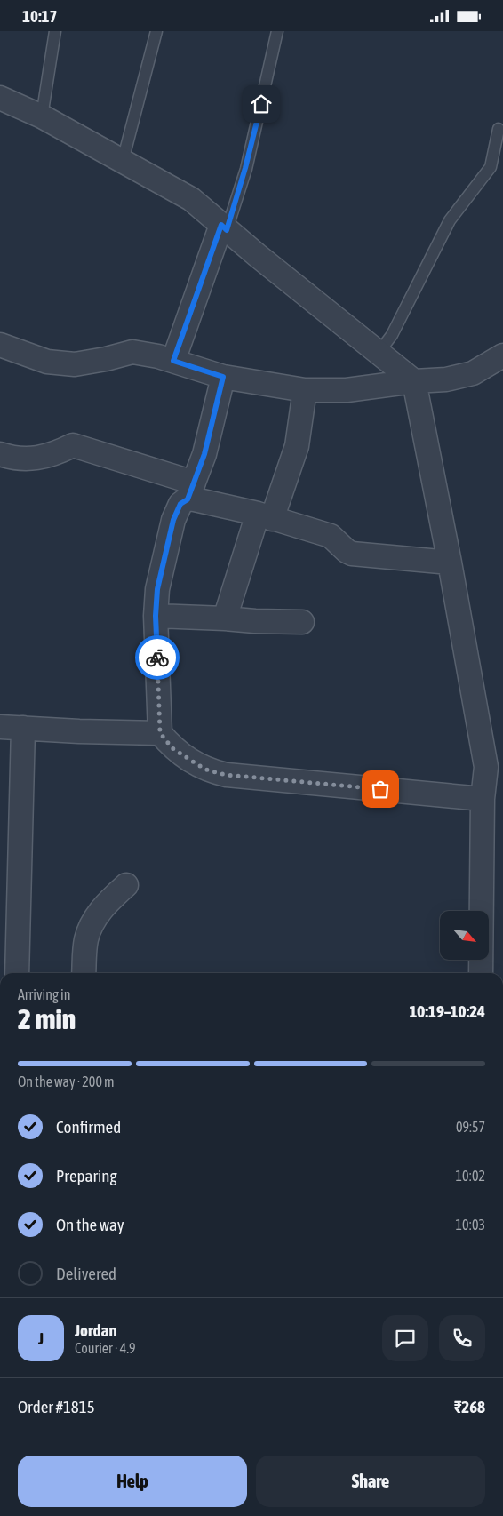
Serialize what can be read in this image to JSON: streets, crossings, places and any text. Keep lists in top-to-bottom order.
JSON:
{
  "north": "bottom right",
  "page": {
    "status": "10:17",
    "heading": ["2 min", "Arriving in", "10:19–10:24"],
    "panel": [
      "Jordan",
      "Courier · 4.9",
      "Order #1815",
      "₹268"
    ],
    "bar": "On the way · 200 m",
    "list": [
      ["Confirmed", "09:57"],
      ["Preparing", "10:02"],
      ["On the way", "10:03"],
      "Delivered"
    ],
    "round": "J",
    "buttons": ["Help", "Share"]
  }
}
